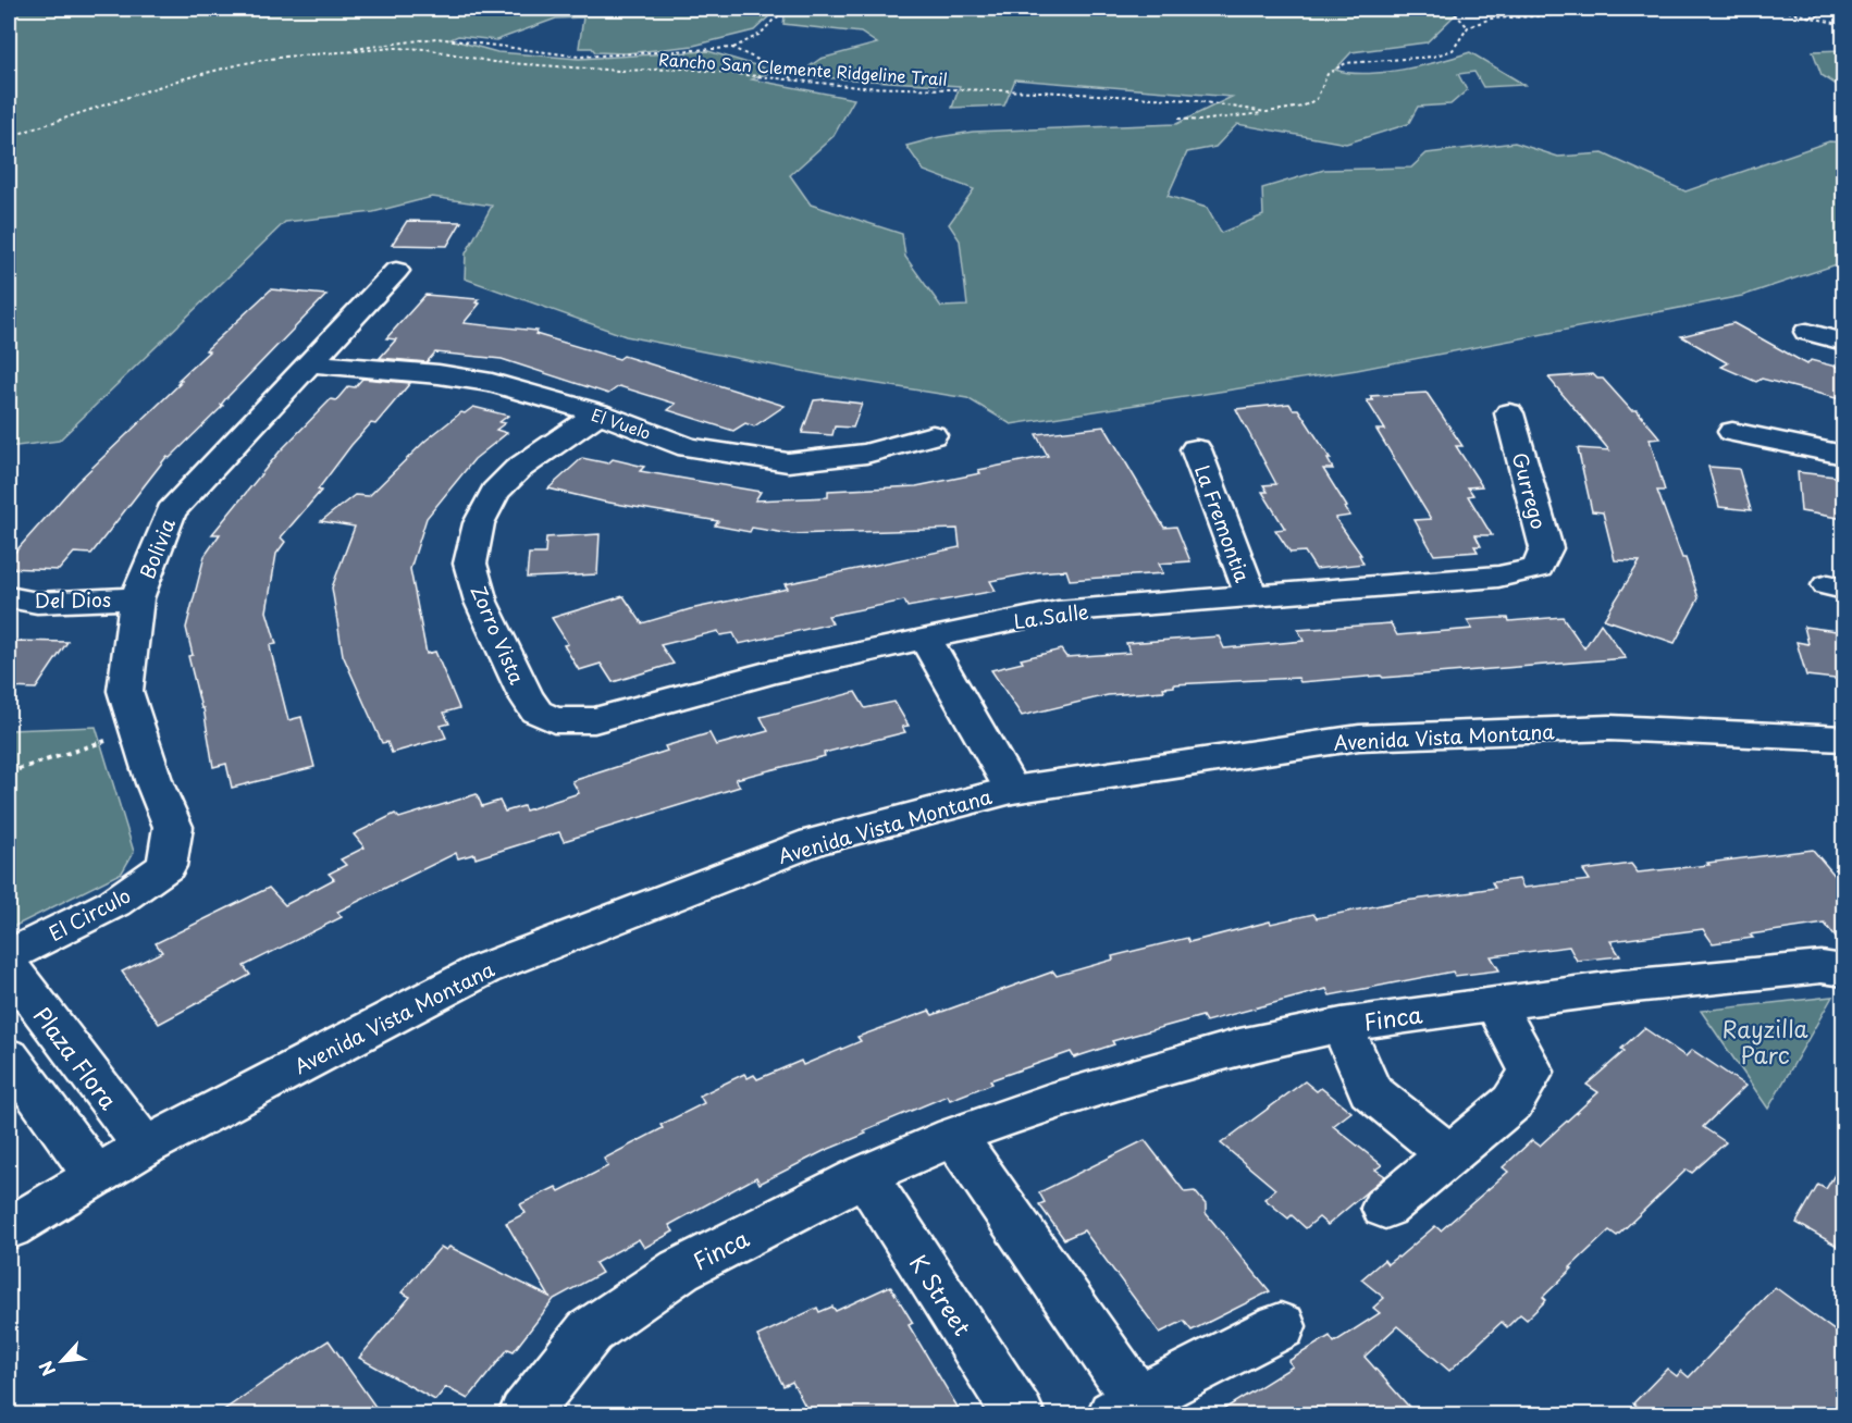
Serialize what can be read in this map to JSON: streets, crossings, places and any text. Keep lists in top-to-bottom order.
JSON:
{
  "streets": {
    "street": [
      "El Vuelo",
      "Gurrego",
      "La Fremontia",
      "Bolivia",
      "Del Dios",
      "La Salle",
      "Zorro Vista",
      "Avenida Vista Montana",
      "El Circulo",
      "Finca",
      "Plaza Flora",
      "K Street"
    ],
    "path": ["Rancho San Clemente Ridgeline Trail"]
  },
  "crossings": [
    ["El Vuelo", "Bolivia"],
    ["El Vuelo", "Zorro Vista"],
    ["Gurrego", "La Salle"],
    ["La Fremontia", "La Salle"],
    ["Bolivia", "Del Dios"],
    ["Bolivia", "El Circulo"],
    ["La Salle", "Zorro Vista"],
    ["Avenida Vista Montana", "Plaza Flora"],
    ["Finca", "K Street"]
  ],
  "parks": ["Rayzilla Parc"],
  "north": "bottom left"
}
